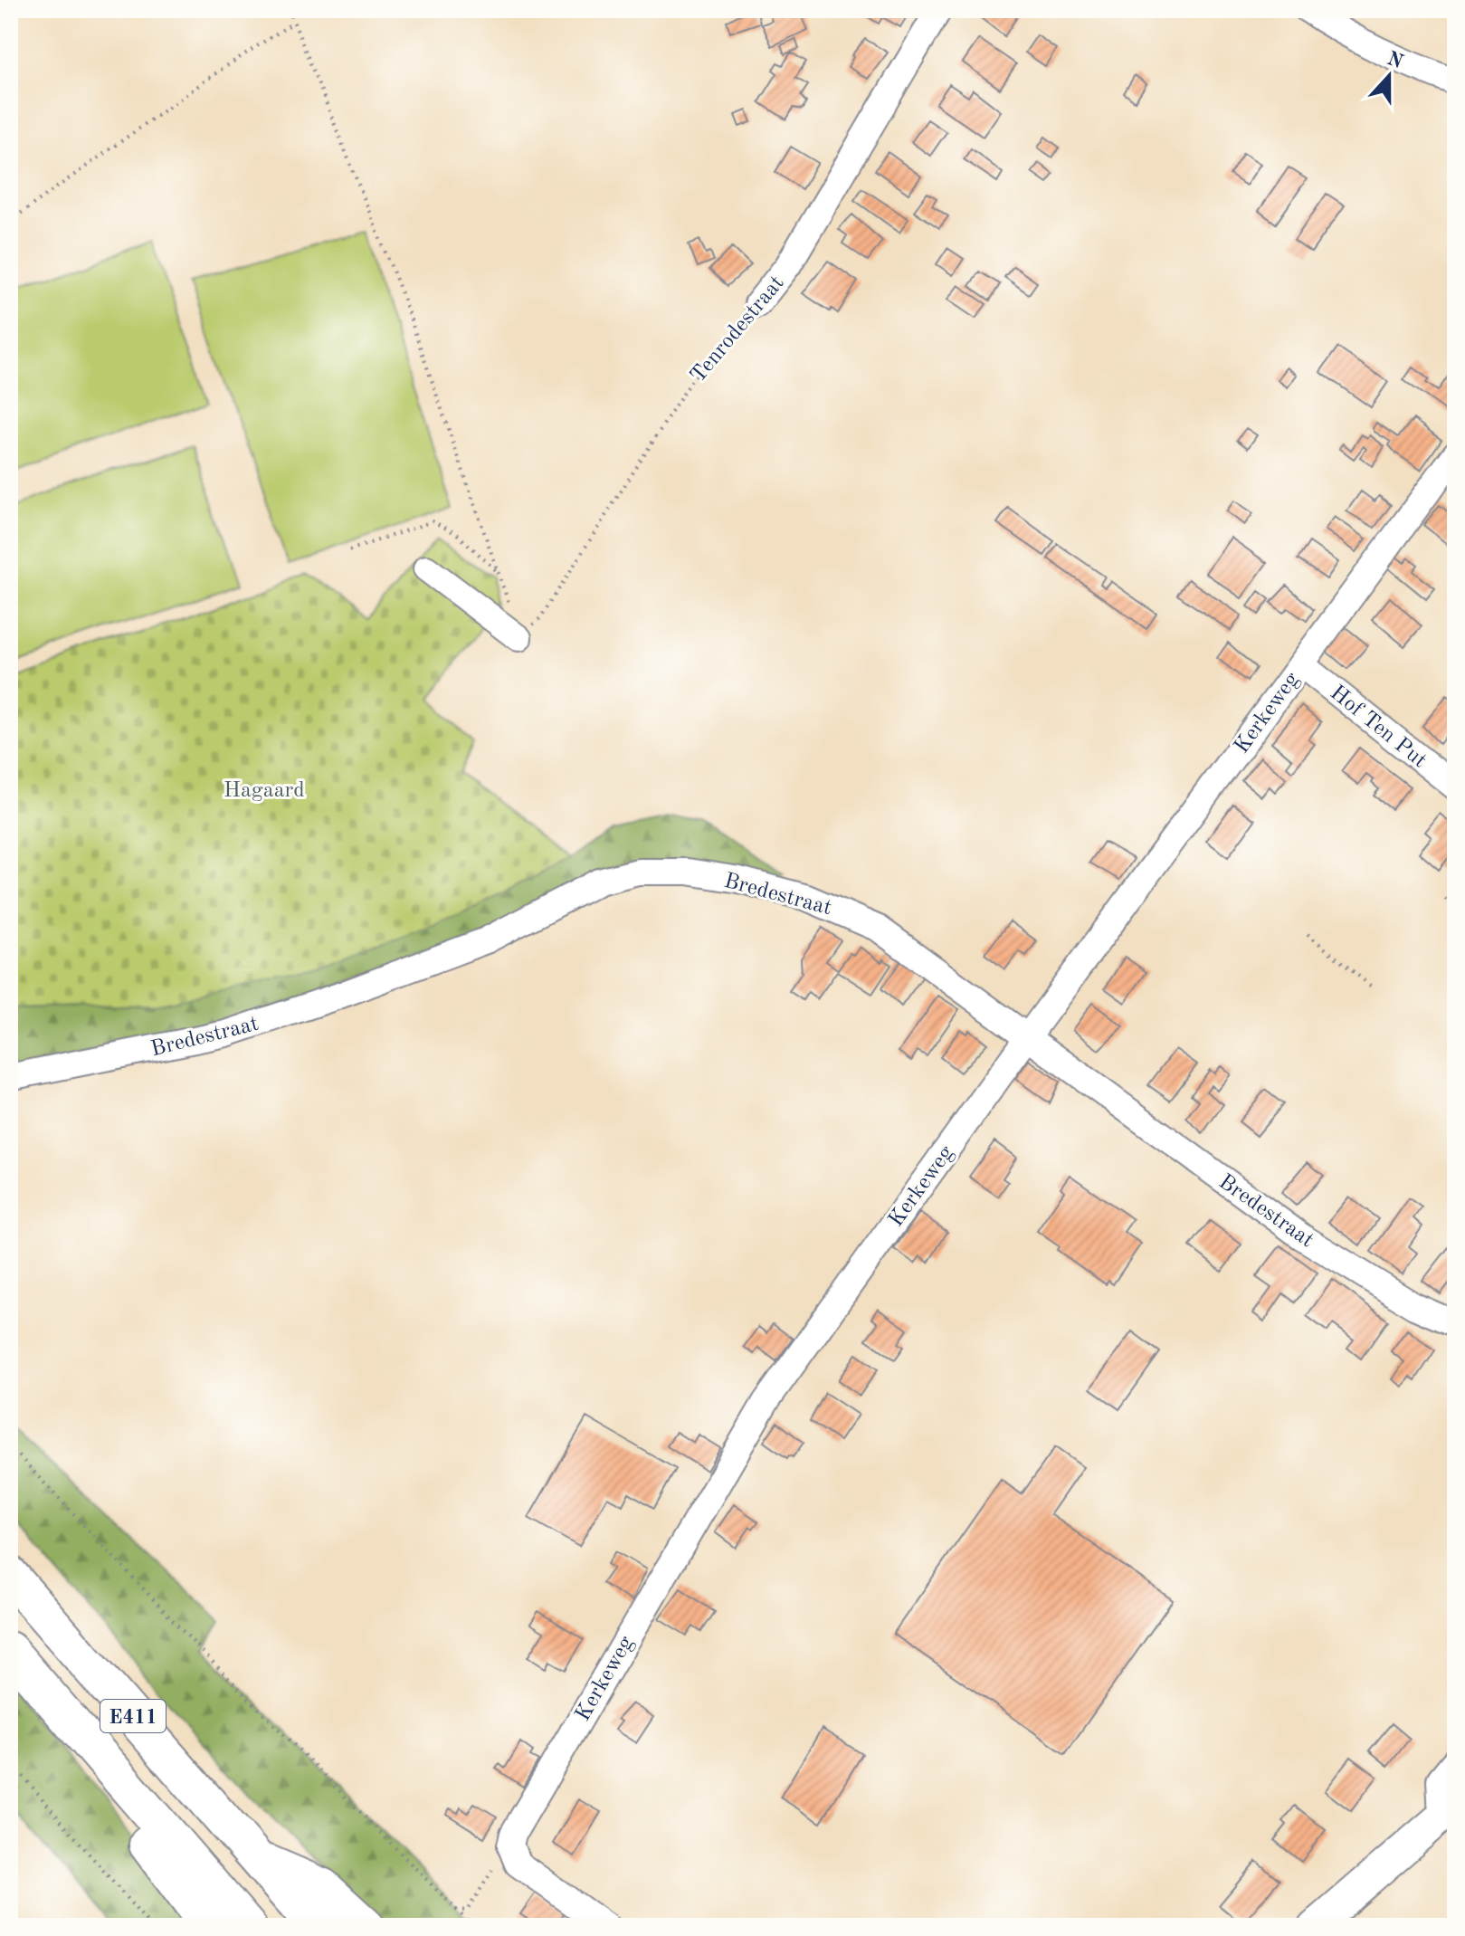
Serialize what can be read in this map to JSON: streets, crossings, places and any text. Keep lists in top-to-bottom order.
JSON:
{
  "streets": {
    "highway": ["E411"],
    "street": [
      "Tenrodestraat",
      "Kerkeweg",
      "Hof Ten Put",
      "Bredestraat"
    ]
  },
  "crossings": [
    ["Kerkeweg", "Hof Ten Put"],
    ["Kerkeweg", "Bredestraat"]
  ],
  "parks": ["Hagaard"],
  "north": "top"
}
